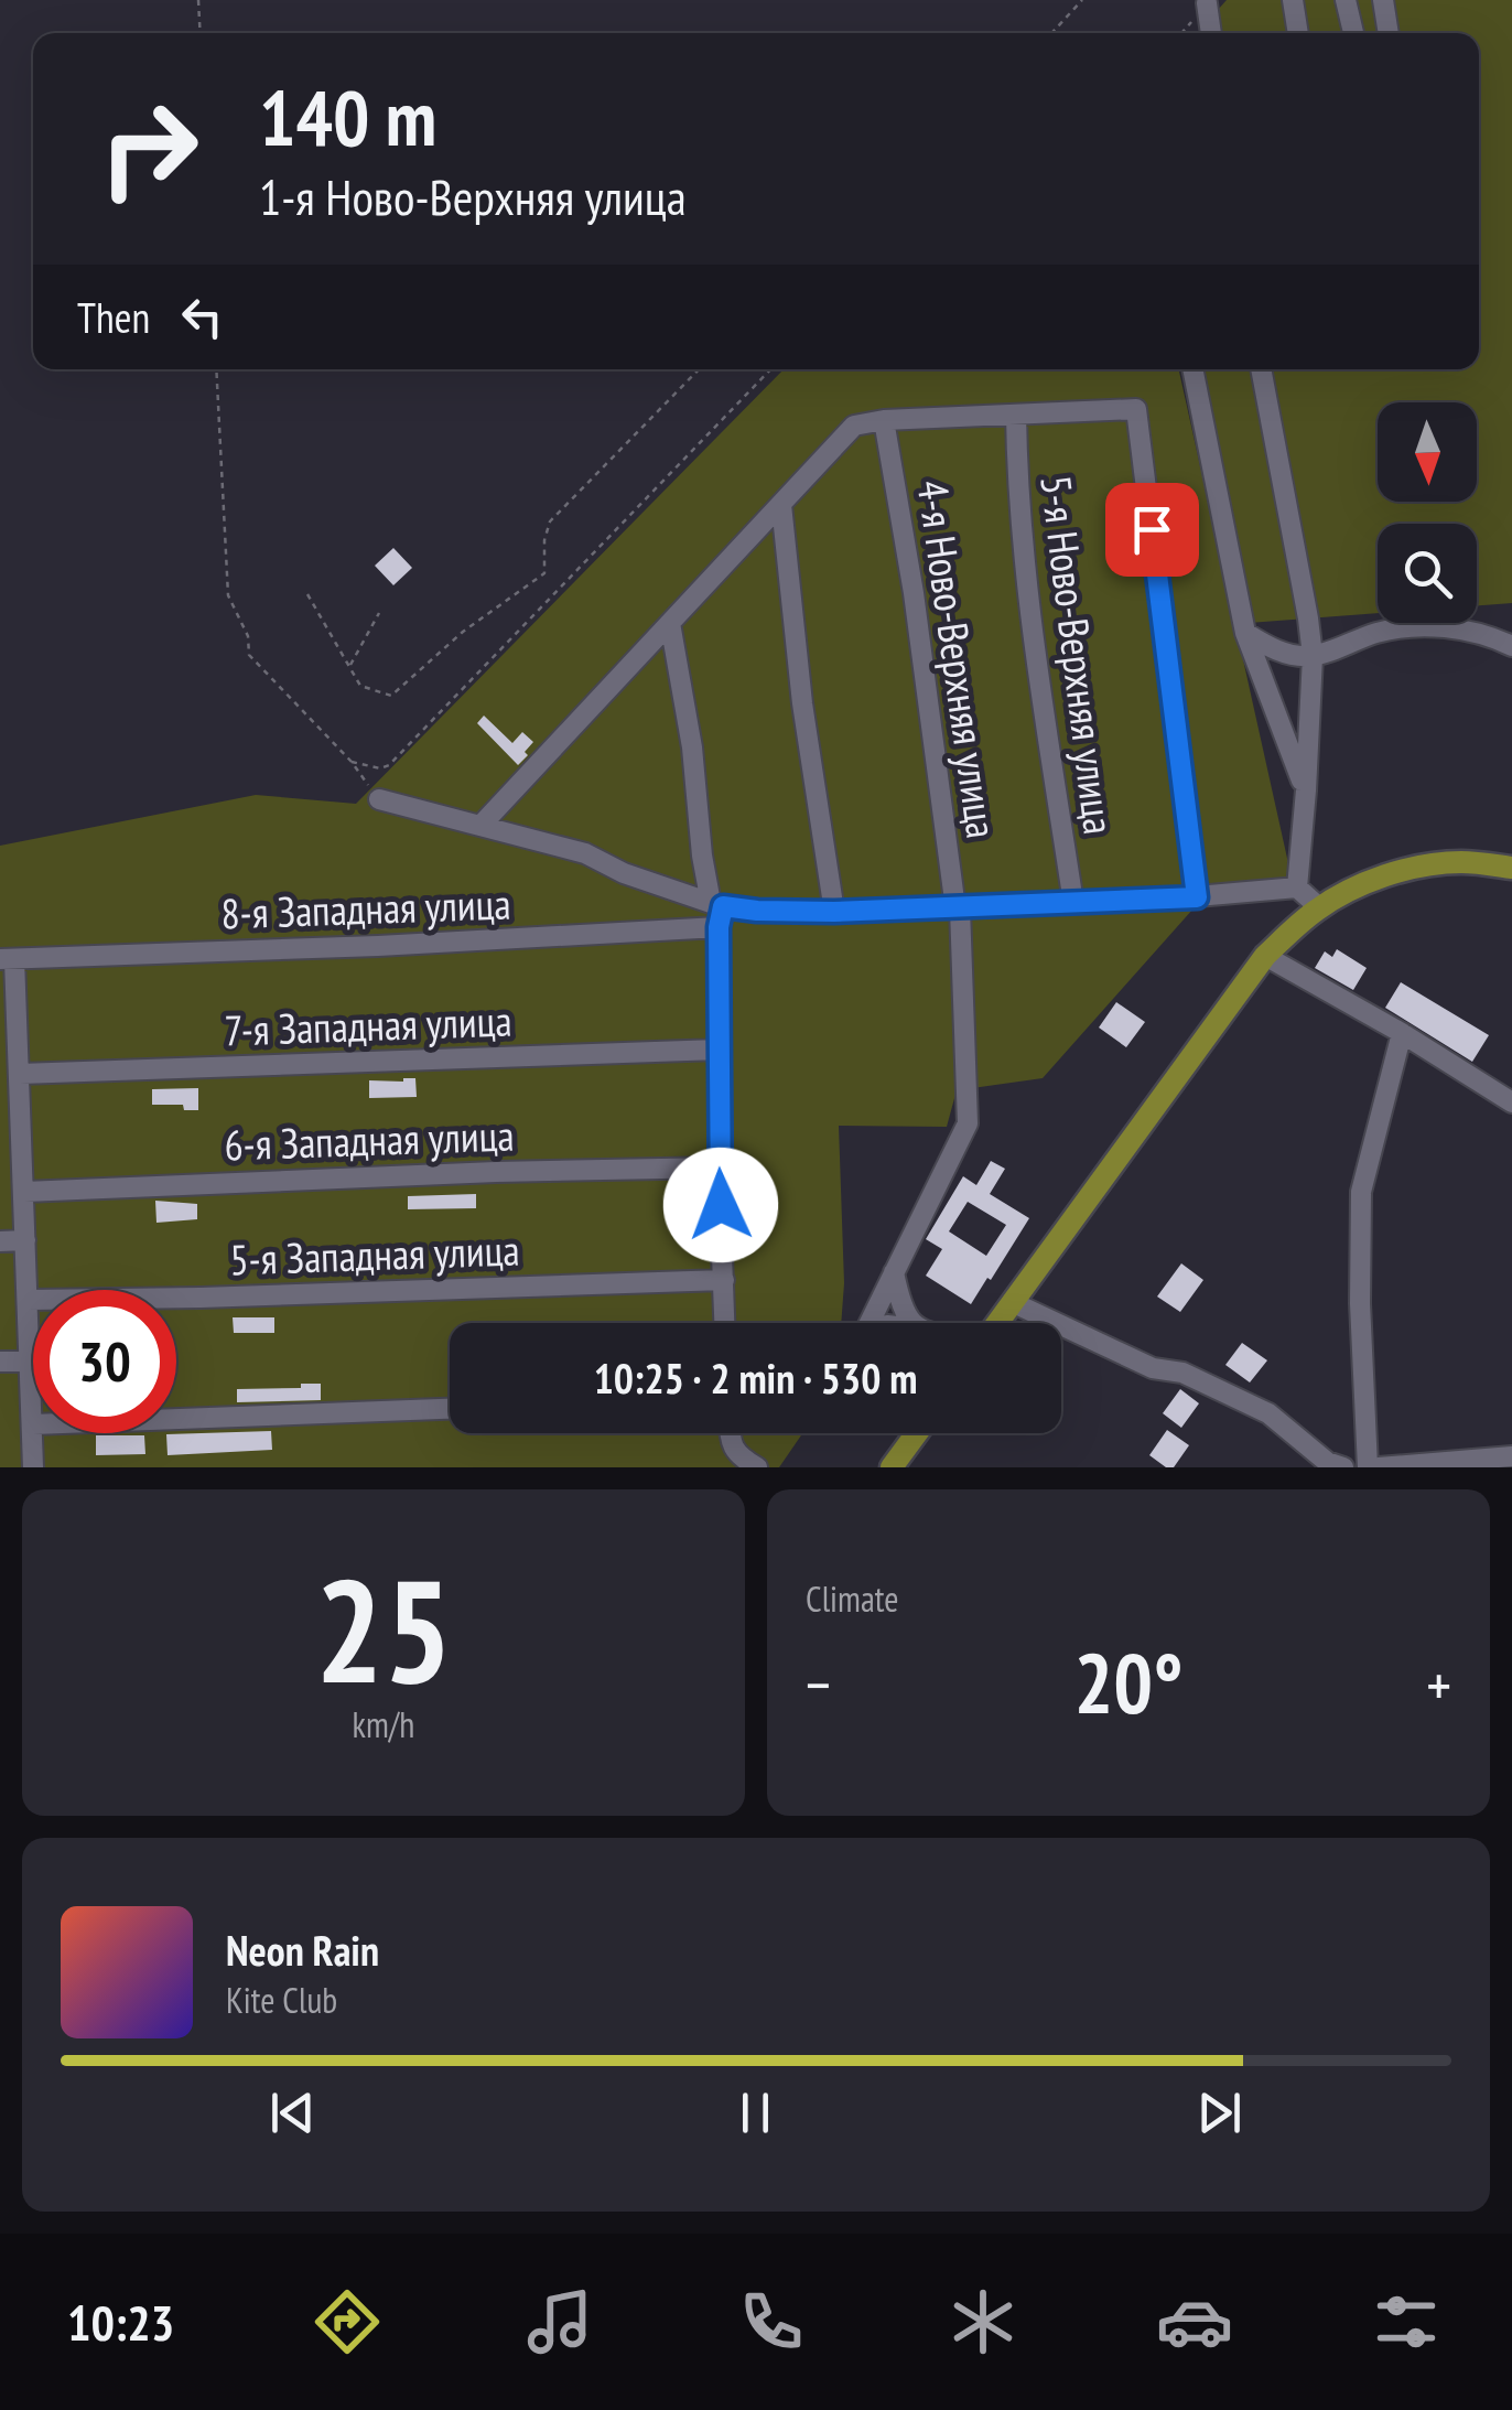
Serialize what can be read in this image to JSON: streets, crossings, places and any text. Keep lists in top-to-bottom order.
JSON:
{
  "streets": {
    "street": [
      "5-я Ново-Верхняя улица",
      "4-я Ново-Верхняя улица",
      "8-я Западная улица",
      "7-я Западная улица",
      "6-я Западная улица",
      "5-я Западная улица"
    ]
  },
  "north": "bottom",
  "page": {
    "turn": ["140 m", "1-я Ново-Верхняя улица"],
    "then": "Then",
    "limit": "30",
    "trip": "10:25 · 2 min · 530 m",
    "tile": [
      ["25", "km/h"],
      "Climate"
    ],
    "heat": ["−", "20°", "+"],
    "song": ["Neon Rain", "Kite Club"],
    "tabs": "10:23"
  }
}
